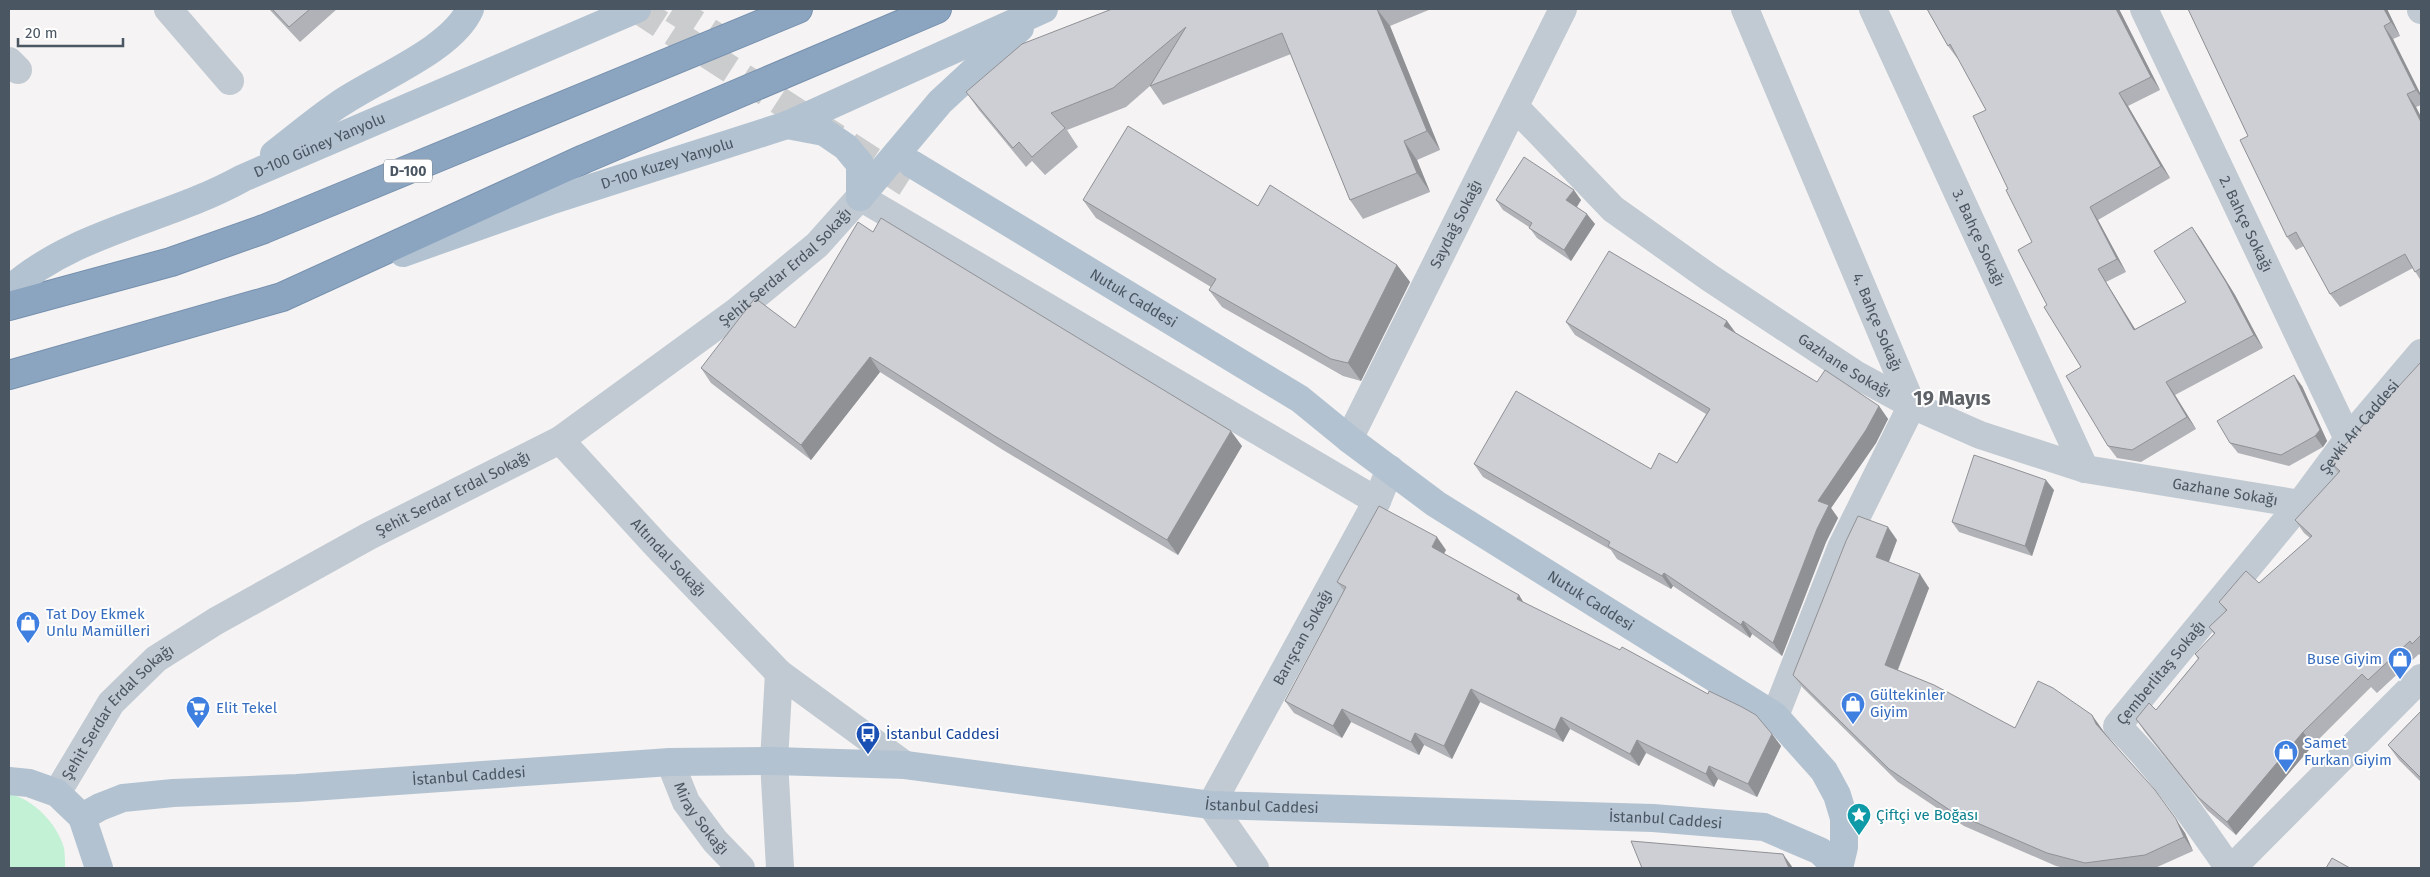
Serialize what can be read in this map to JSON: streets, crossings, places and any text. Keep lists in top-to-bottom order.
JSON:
{
  "streets": {
    "highway": ["D-100"],
    "main road": [
      "D-100 Güney Yanyolu",
      "D-100 Kuzey Yanyolu",
      "Nutuk Caddesi",
      "İstanbul Caddesi"
    ],
    "street": [
      "Saydağ Sokağı",
      "2. Bahçe Sokağı",
      "3. Bahçe Sokağı",
      "Şehit Serdar Erdal Sokağı",
      "4. Bahçe Sokağı",
      "Gazhane Sokağı",
      "Şevki Arı Caddesi",
      "Altındal Sokağı",
      "Barışcan Sokağı",
      "Çemberlitaş Sokağı",
      "Miray Sokağı"
    ]
  },
  "crossings": [
    ["Saydağ Sokağı", "Nutuk Caddesi"],
    ["Saydağ Sokağı", "Gazhane Sokağı"],
    ["2. Bahçe Sokağı", "Şevki Arı Caddesi"],
    ["3. Bahçe Sokağı", "Gazhane Sokağı"],
    ["Şehit Serdar Erdal Sokağı", "Altındal Sokağı"],
    ["Nutuk Caddesi", "Barışcan Sokağı"],
    ["Nutuk Caddesi", "İstanbul Caddesi"],
    ["4. Bahçe Sokağı", "Gazhane Sokağı"],
    ["Gazhane Sokağı", "Şevki Arı Caddesi"],
    ["Gazhane Sokağı", "Çemberlitaş Sokağı"],
    ["Şevki Arı Caddesi", "Çemberlitaş Sokağı"],
    ["Altındal Sokağı", "İstanbul Caddesi"],
    ["Barışcan Sokağı", "İstanbul Caddesi"],
    ["İstanbul Caddesi", "Miray Sokağı"]
  ],
  "districts": ["19 Mayıs"],
  "places": {
    "shop": [
      "Tat Doy Ekmek Unlu Mamülleri",
      "Buse Giyim",
      "Gültekinler Giyim",
      "Samet Furkan Giyim"
    ],
    "supermarket": ["Elit Tekel"],
    "bus stop": ["İstanbul Caddesi"],
    "place": ["Çiftçi ve Boğası"]
  },
  "scale_bar": "20 m"
}
